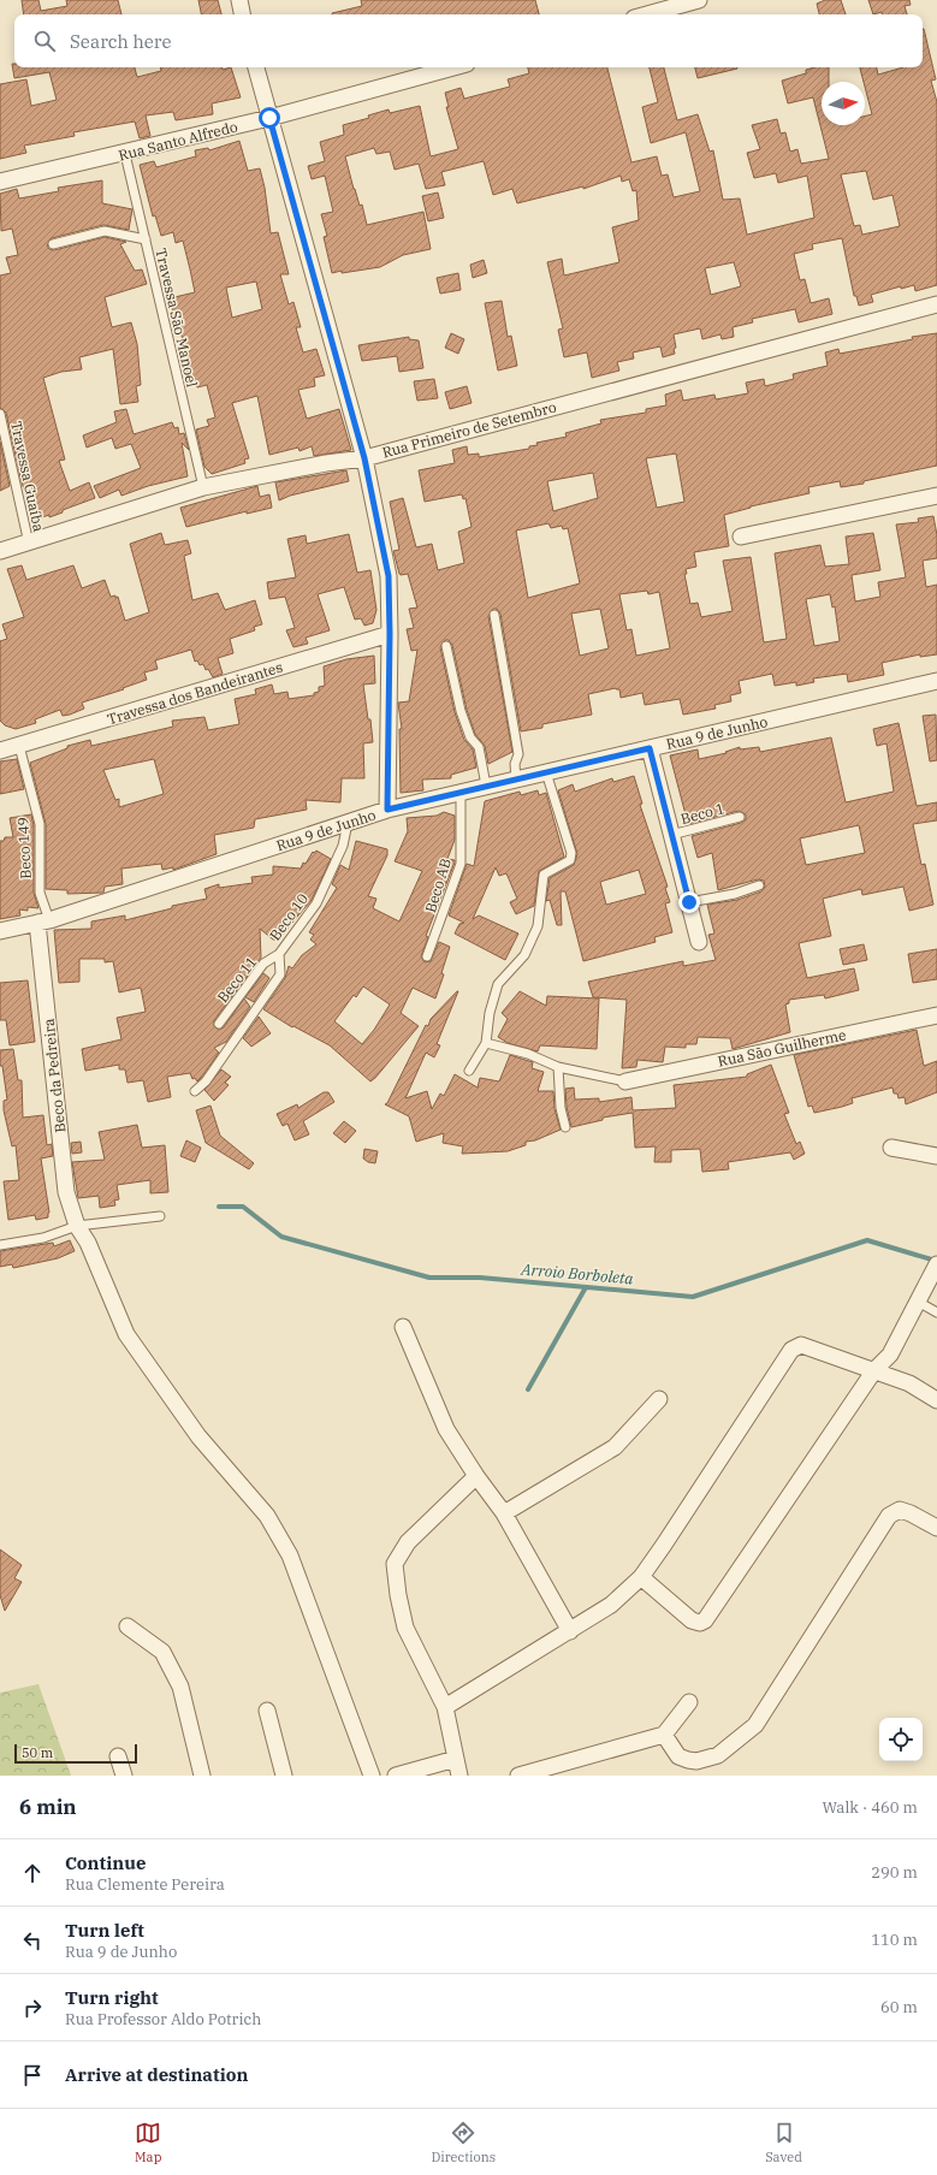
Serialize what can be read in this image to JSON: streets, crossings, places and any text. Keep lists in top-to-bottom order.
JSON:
{
  "streets": {
    "street": [
      "Rua Santo Alfredo",
      "Rua Primeiro de Setembro",
      "Travessa dos Bandeirantes",
      "Rua 9 de Junho",
      "Rua São Guilherme",
      "Beco da Pedreira"
    ],
    "lane": [
      "Travessa São Manoel",
      "Travessa Guaíba",
      "Beco 1",
      "Beco 149",
      "Beco AB",
      "Beco 10",
      "Beco 11"
    ]
  },
  "crossings": [
    ["Rua Santo Alfredo", "Travessa São Manoel"],
    ["Travessa São Manoel", "Rua Primeiro de Setembro"],
    ["Rua Primeiro de Setembro", "Travessa Guaíba"],
    ["Travessa dos Bandeirantes", "Beco 149"],
    ["Rua 9 de Junho", "Beco 149"],
    ["Rua 9 de Junho", "Beco AB"],
    ["Rua 9 de Junho", "Beco 10"],
    ["Rua 9 de Junho", "Beco da Pedreira"],
    ["Beco 149", "Beco da Pedreira"],
    ["Beco 10", "Beco 11"]
  ],
  "water": ["Arroio Borboleta"],
  "scale_bar": "50 m",
  "north": "right",
  "page": {
    "search": "Search here",
    "scale": "50 m",
    "heading": ["6 min", "Walk · 460 m"],
    "list": [
      ["Continue", "Rua Clemente Pereira", "290 m"],
      ["Turn left", "Rua 9 de Junho", "110 m"],
      ["Turn right", "Rua Professor Aldo Potrich", "60 m"],
      "Arrive at destination"
    ],
    "nav": ["Map", "Directions", "Saved"]
  }
}
